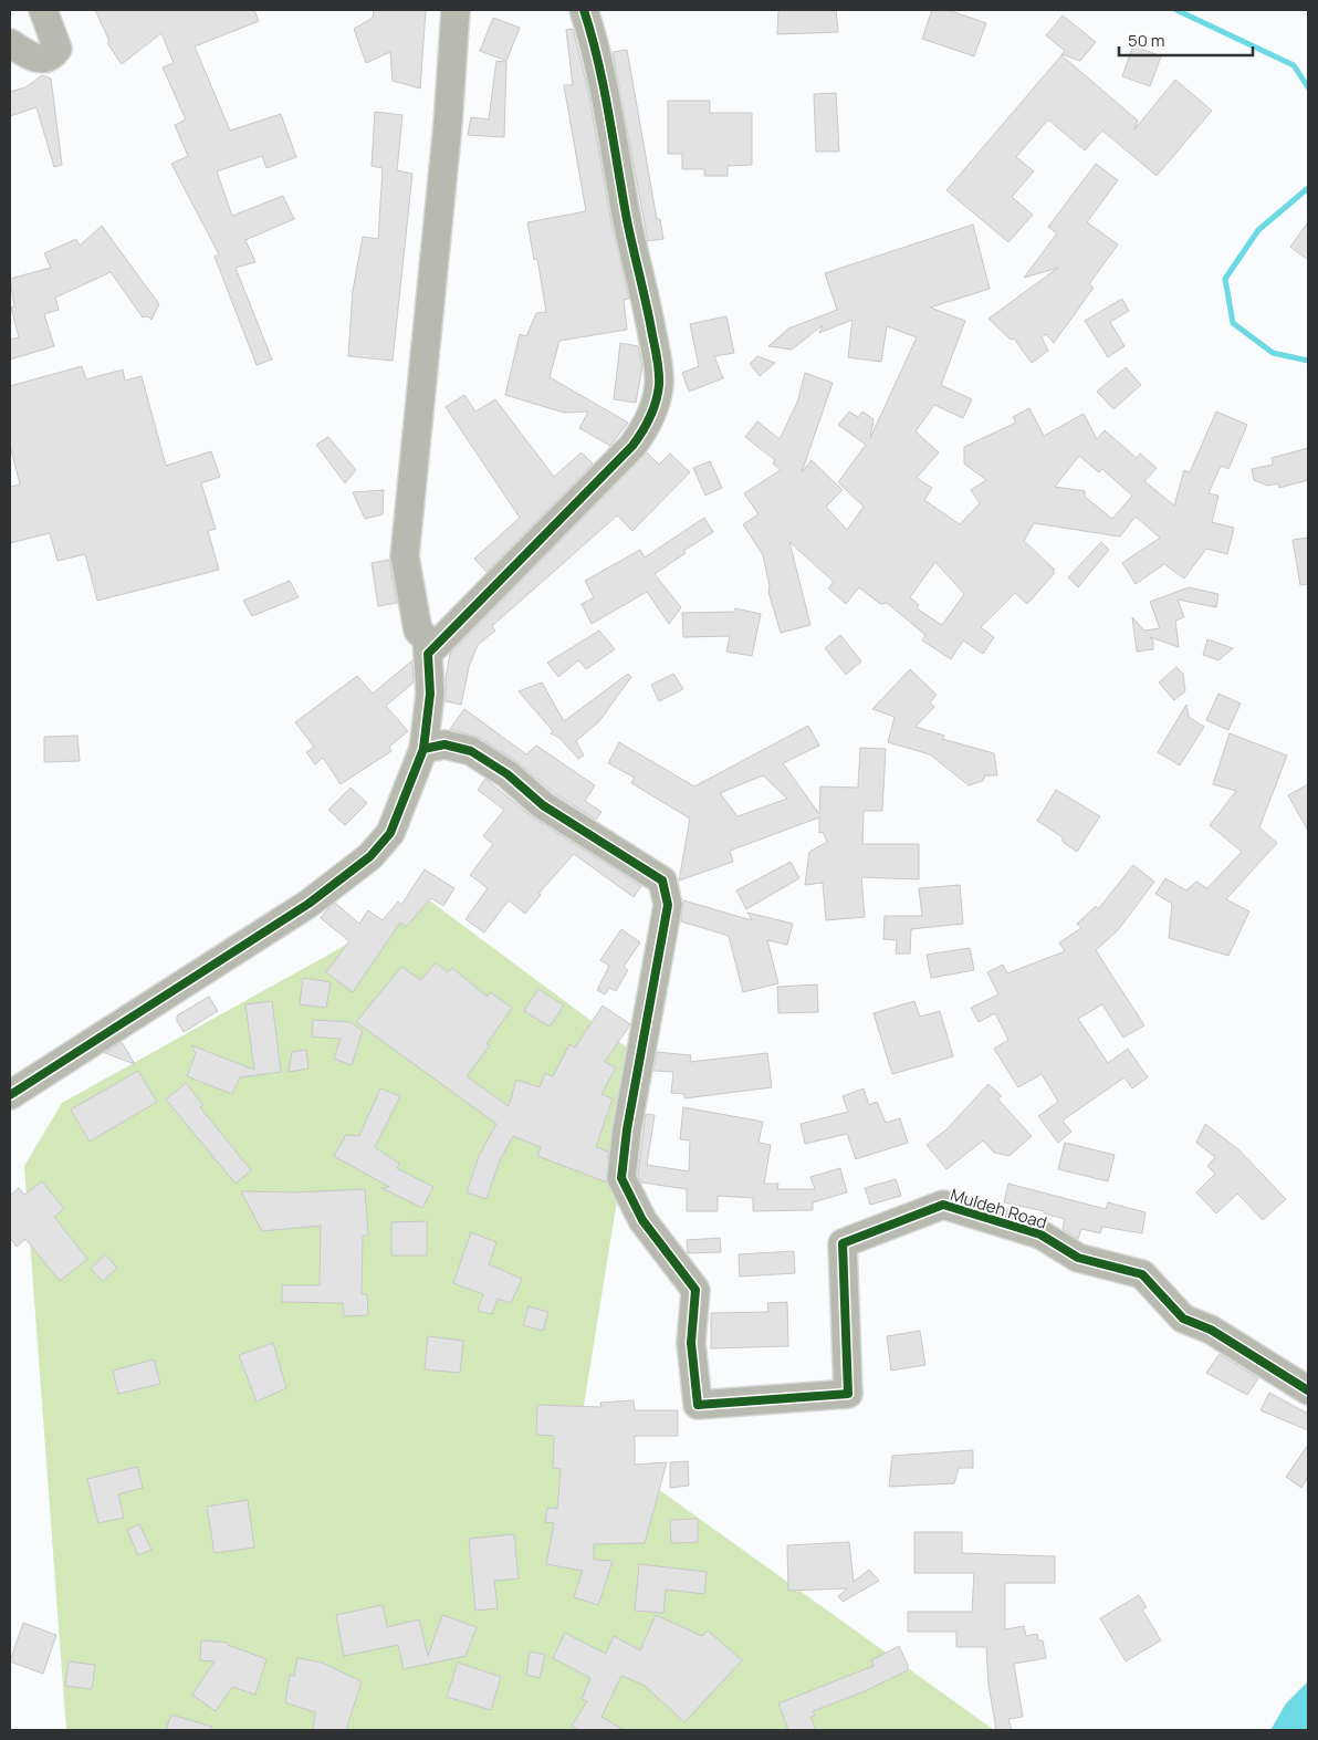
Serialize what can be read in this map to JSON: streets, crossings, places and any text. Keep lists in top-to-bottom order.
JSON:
{
  "streets": {
    "street": ["Muldeh Road"]
  },
  "scale_bar": "50 m"
}
